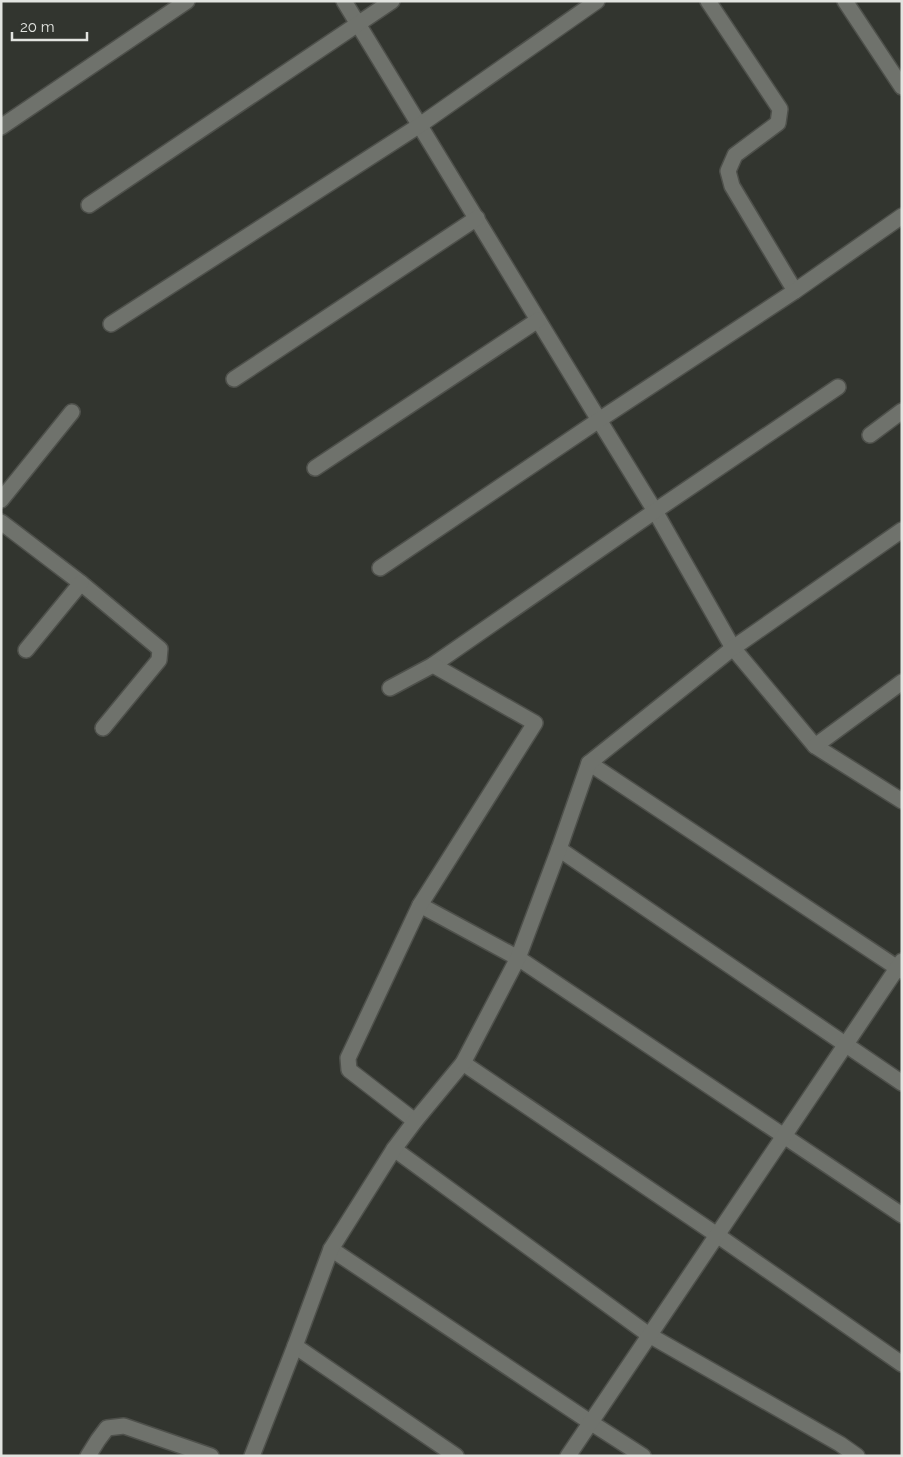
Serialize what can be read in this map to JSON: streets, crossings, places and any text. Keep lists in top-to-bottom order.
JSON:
{
  "scale_bar": "20 m"
}
